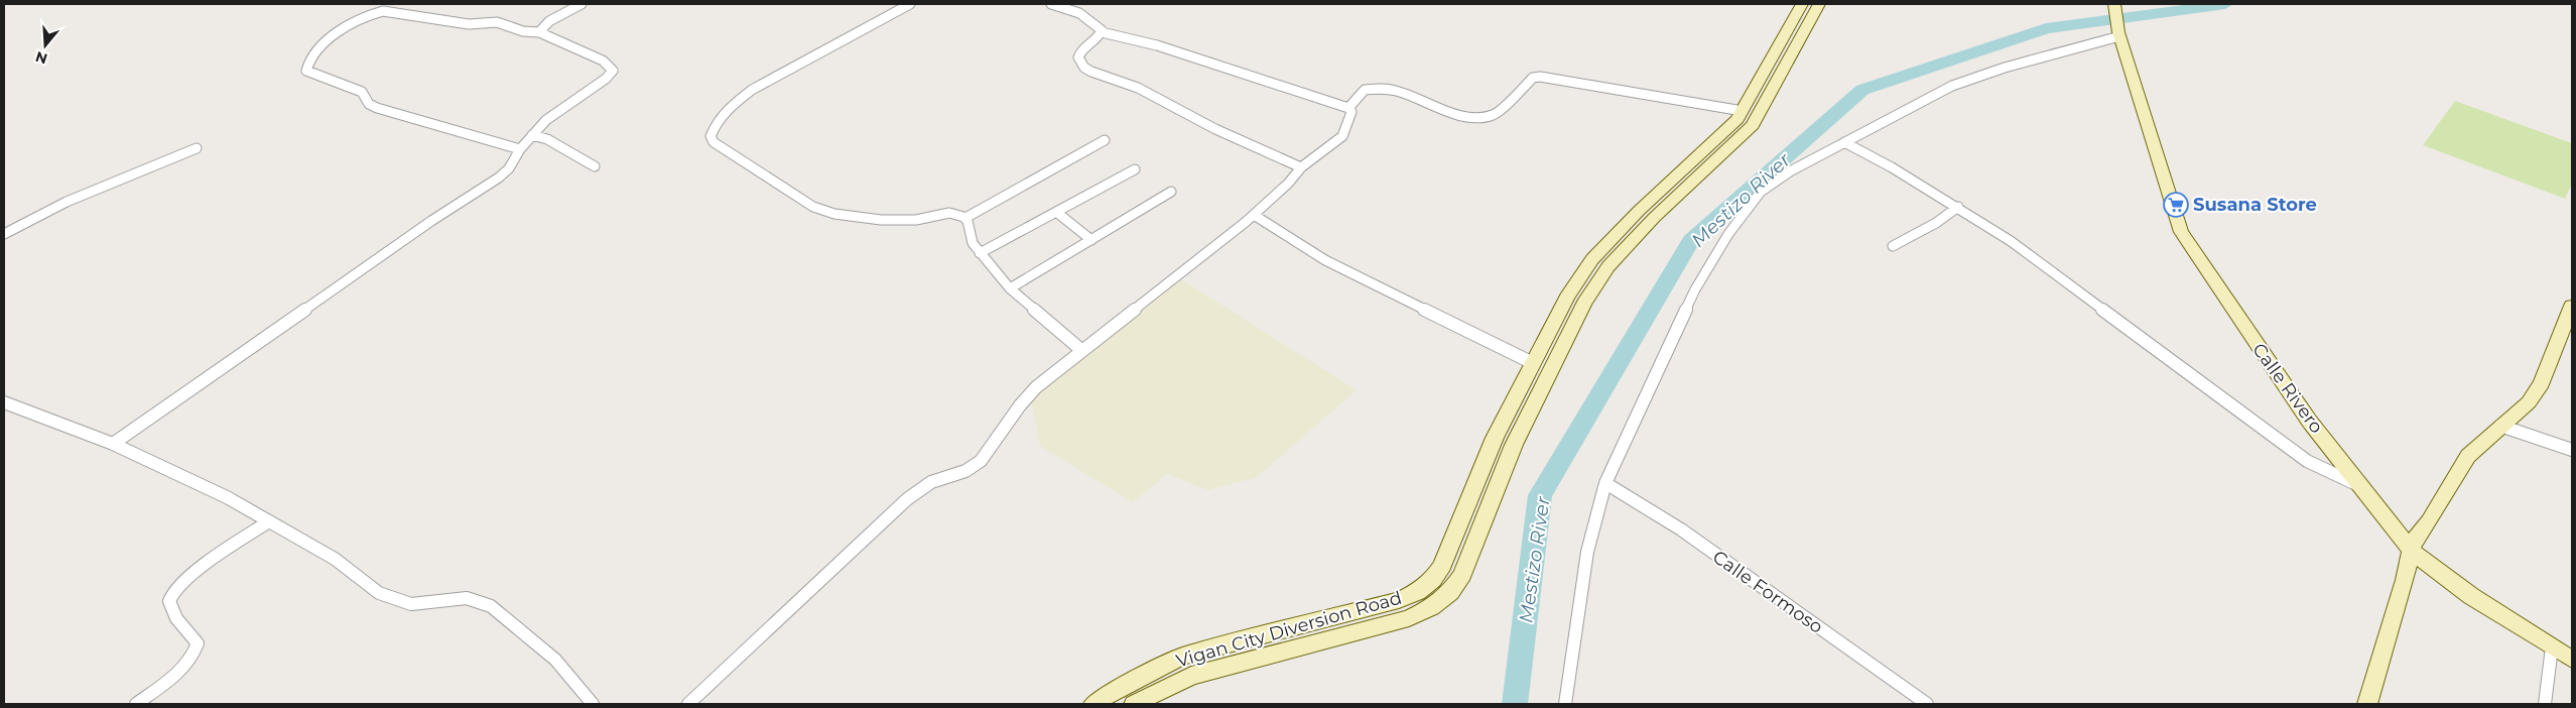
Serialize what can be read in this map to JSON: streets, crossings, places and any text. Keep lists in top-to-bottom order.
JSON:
{
  "streets": {
    "main road": ["Calle Rivero", "Vigan City Diversion Road"],
    "street": ["Calle Formoso"]
  },
  "water": ["Mestizo River"],
  "places": {
    "supermarket": ["Susana Store"]
  },
  "north": "bottom"
}
